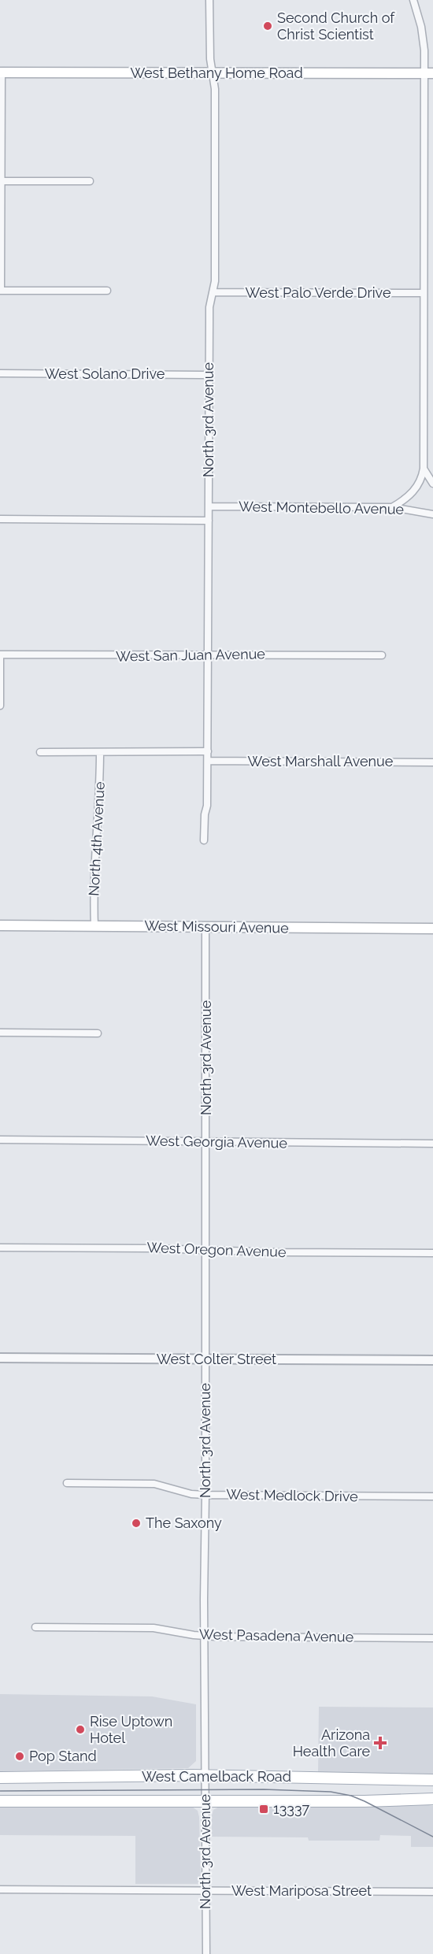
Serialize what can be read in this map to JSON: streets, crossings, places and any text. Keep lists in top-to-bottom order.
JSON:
{
  "streets": {
    "main road": ["West Bethany Home Road", "West Missouri Avenue", "West Camelback Road"],
    "street": [
      "West Palo Verde Drive",
      "West Solano Drive",
      "North 3rd Avenue",
      "West Montebello Avenue",
      "West San Juan Avenue",
      "West Marshall Avenue",
      "North 4th Avenue",
      "West Georgia Avenue",
      "West Oregon Avenue",
      "West Colter Street",
      "West Medlock Drive",
      "West Pasadena Avenue",
      "West Mariposa Street"
    ]
  },
  "crossings": [
    ["West Bethany Home Road", "North 3rd Avenue"],
    ["West Palo Verde Drive", "North 3rd Avenue"],
    ["West Solano Drive", "North 3rd Avenue"],
    ["North 3rd Avenue", "West Montebello Avenue"],
    ["North 3rd Avenue", "West San Juan Avenue"],
    ["North 3rd Avenue", "West Marshall Avenue"],
    ["North 3rd Avenue", "West Missouri Avenue"],
    ["North 3rd Avenue", "West Georgia Avenue"],
    ["North 3rd Avenue", "West Oregon Avenue"],
    ["North 3rd Avenue", "West Colter Street"],
    ["North 3rd Avenue", "West Medlock Drive"],
    ["North 3rd Avenue", "West Pasadena Avenue"],
    ["North 3rd Avenue", "West Camelback Road"],
    ["North 3rd Avenue", "West Mariposa Street"],
    ["North 4th Avenue", "West Missouri Avenue"]
  ],
  "places": {
    "other": [
      "Second Church of Christ Scientist",
      "The Saxony",
      "Rise Uptown Hotel",
      "Pop Stand"
    ],
    "health": ["Arizona Health Care"],
    "transit": ["13337"]
  }
}
